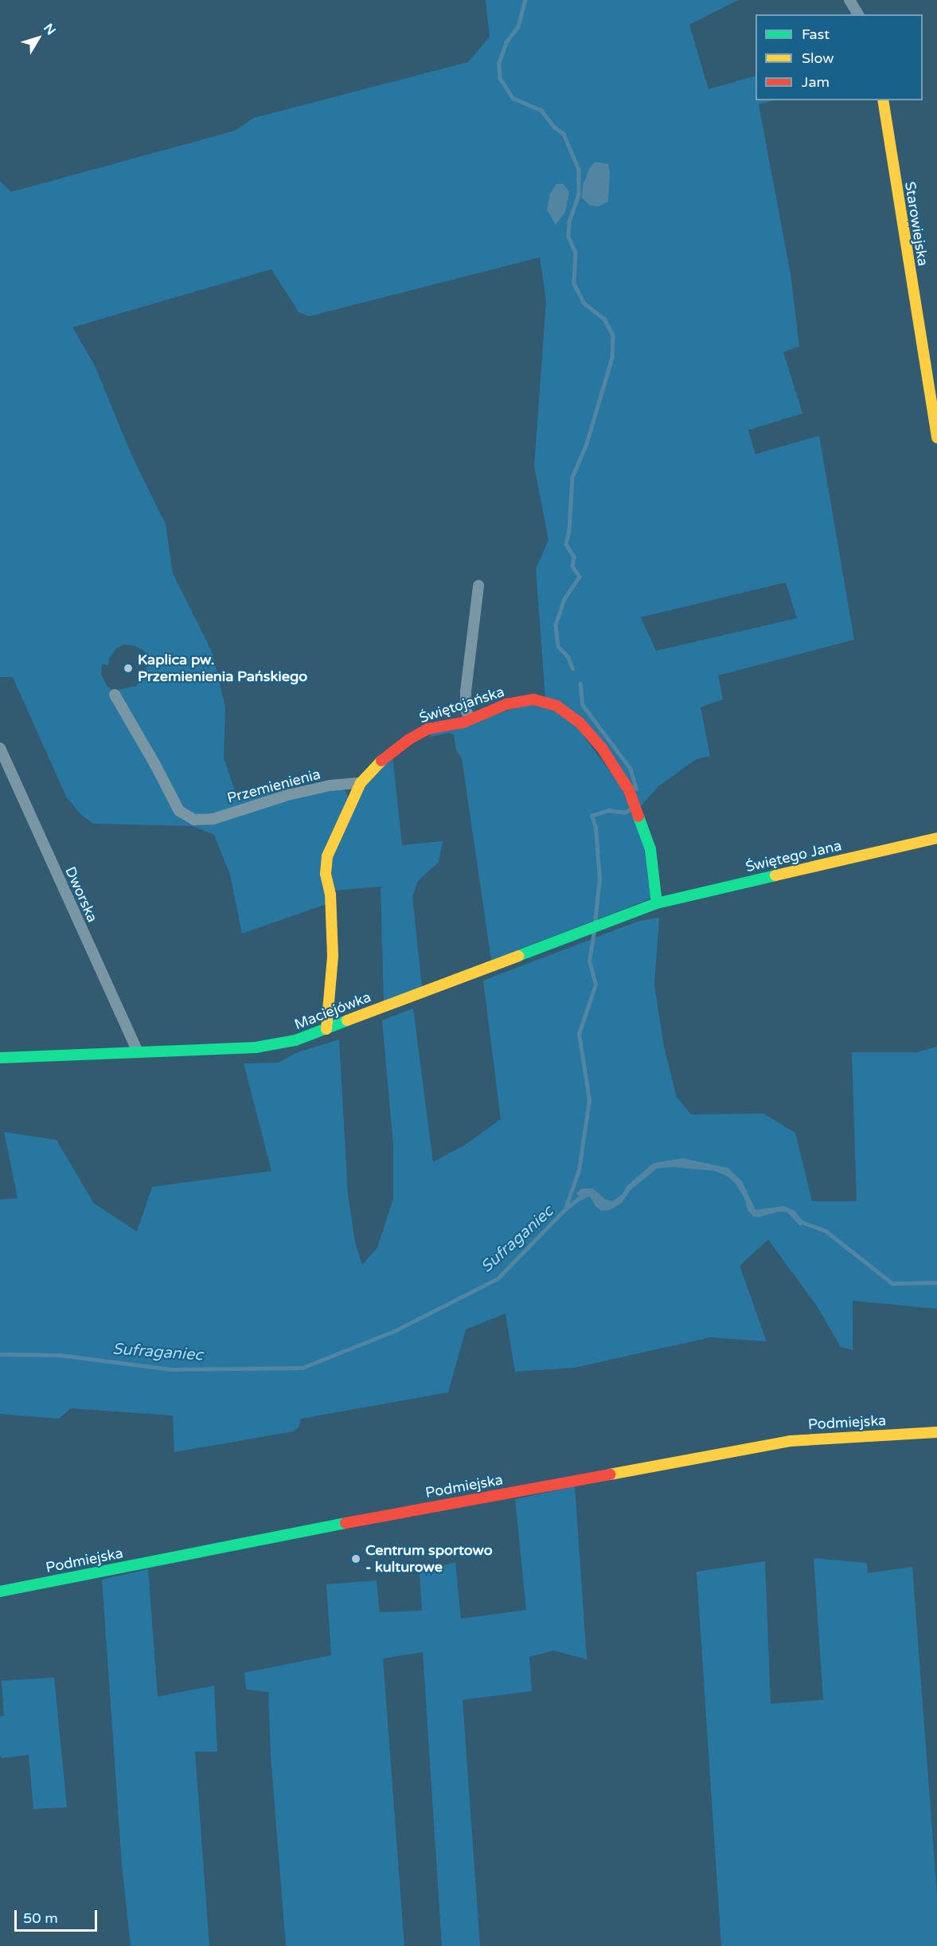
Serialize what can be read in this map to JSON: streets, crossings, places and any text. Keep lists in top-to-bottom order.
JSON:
{
  "streets": {
    "street": [
      "Starowiejska",
      "Świętojańska",
      "Przemienienia",
      "Świętego Jana",
      "Dworska",
      "Maciejówka",
      "Podmiejska"
    ]
  },
  "crossings": [
    ["Świętojańska", "Przemienienia"],
    ["Świętojańska", "Świętego Jana"],
    ["Świętojańska", "Maciejówka"],
    ["Świętego Jana", "Maciejówka"],
    ["Dworska", "Maciejówka"]
  ],
  "water": ["Sufraganiec"],
  "places": ["Kaplica pw. Przemienienia Pańskiego", "Centrum sportowo - kulturowe"],
  "legend": ["Fast", "Slow", "Jam"],
  "scale_bar": "50 m",
  "north": "top right"
}
